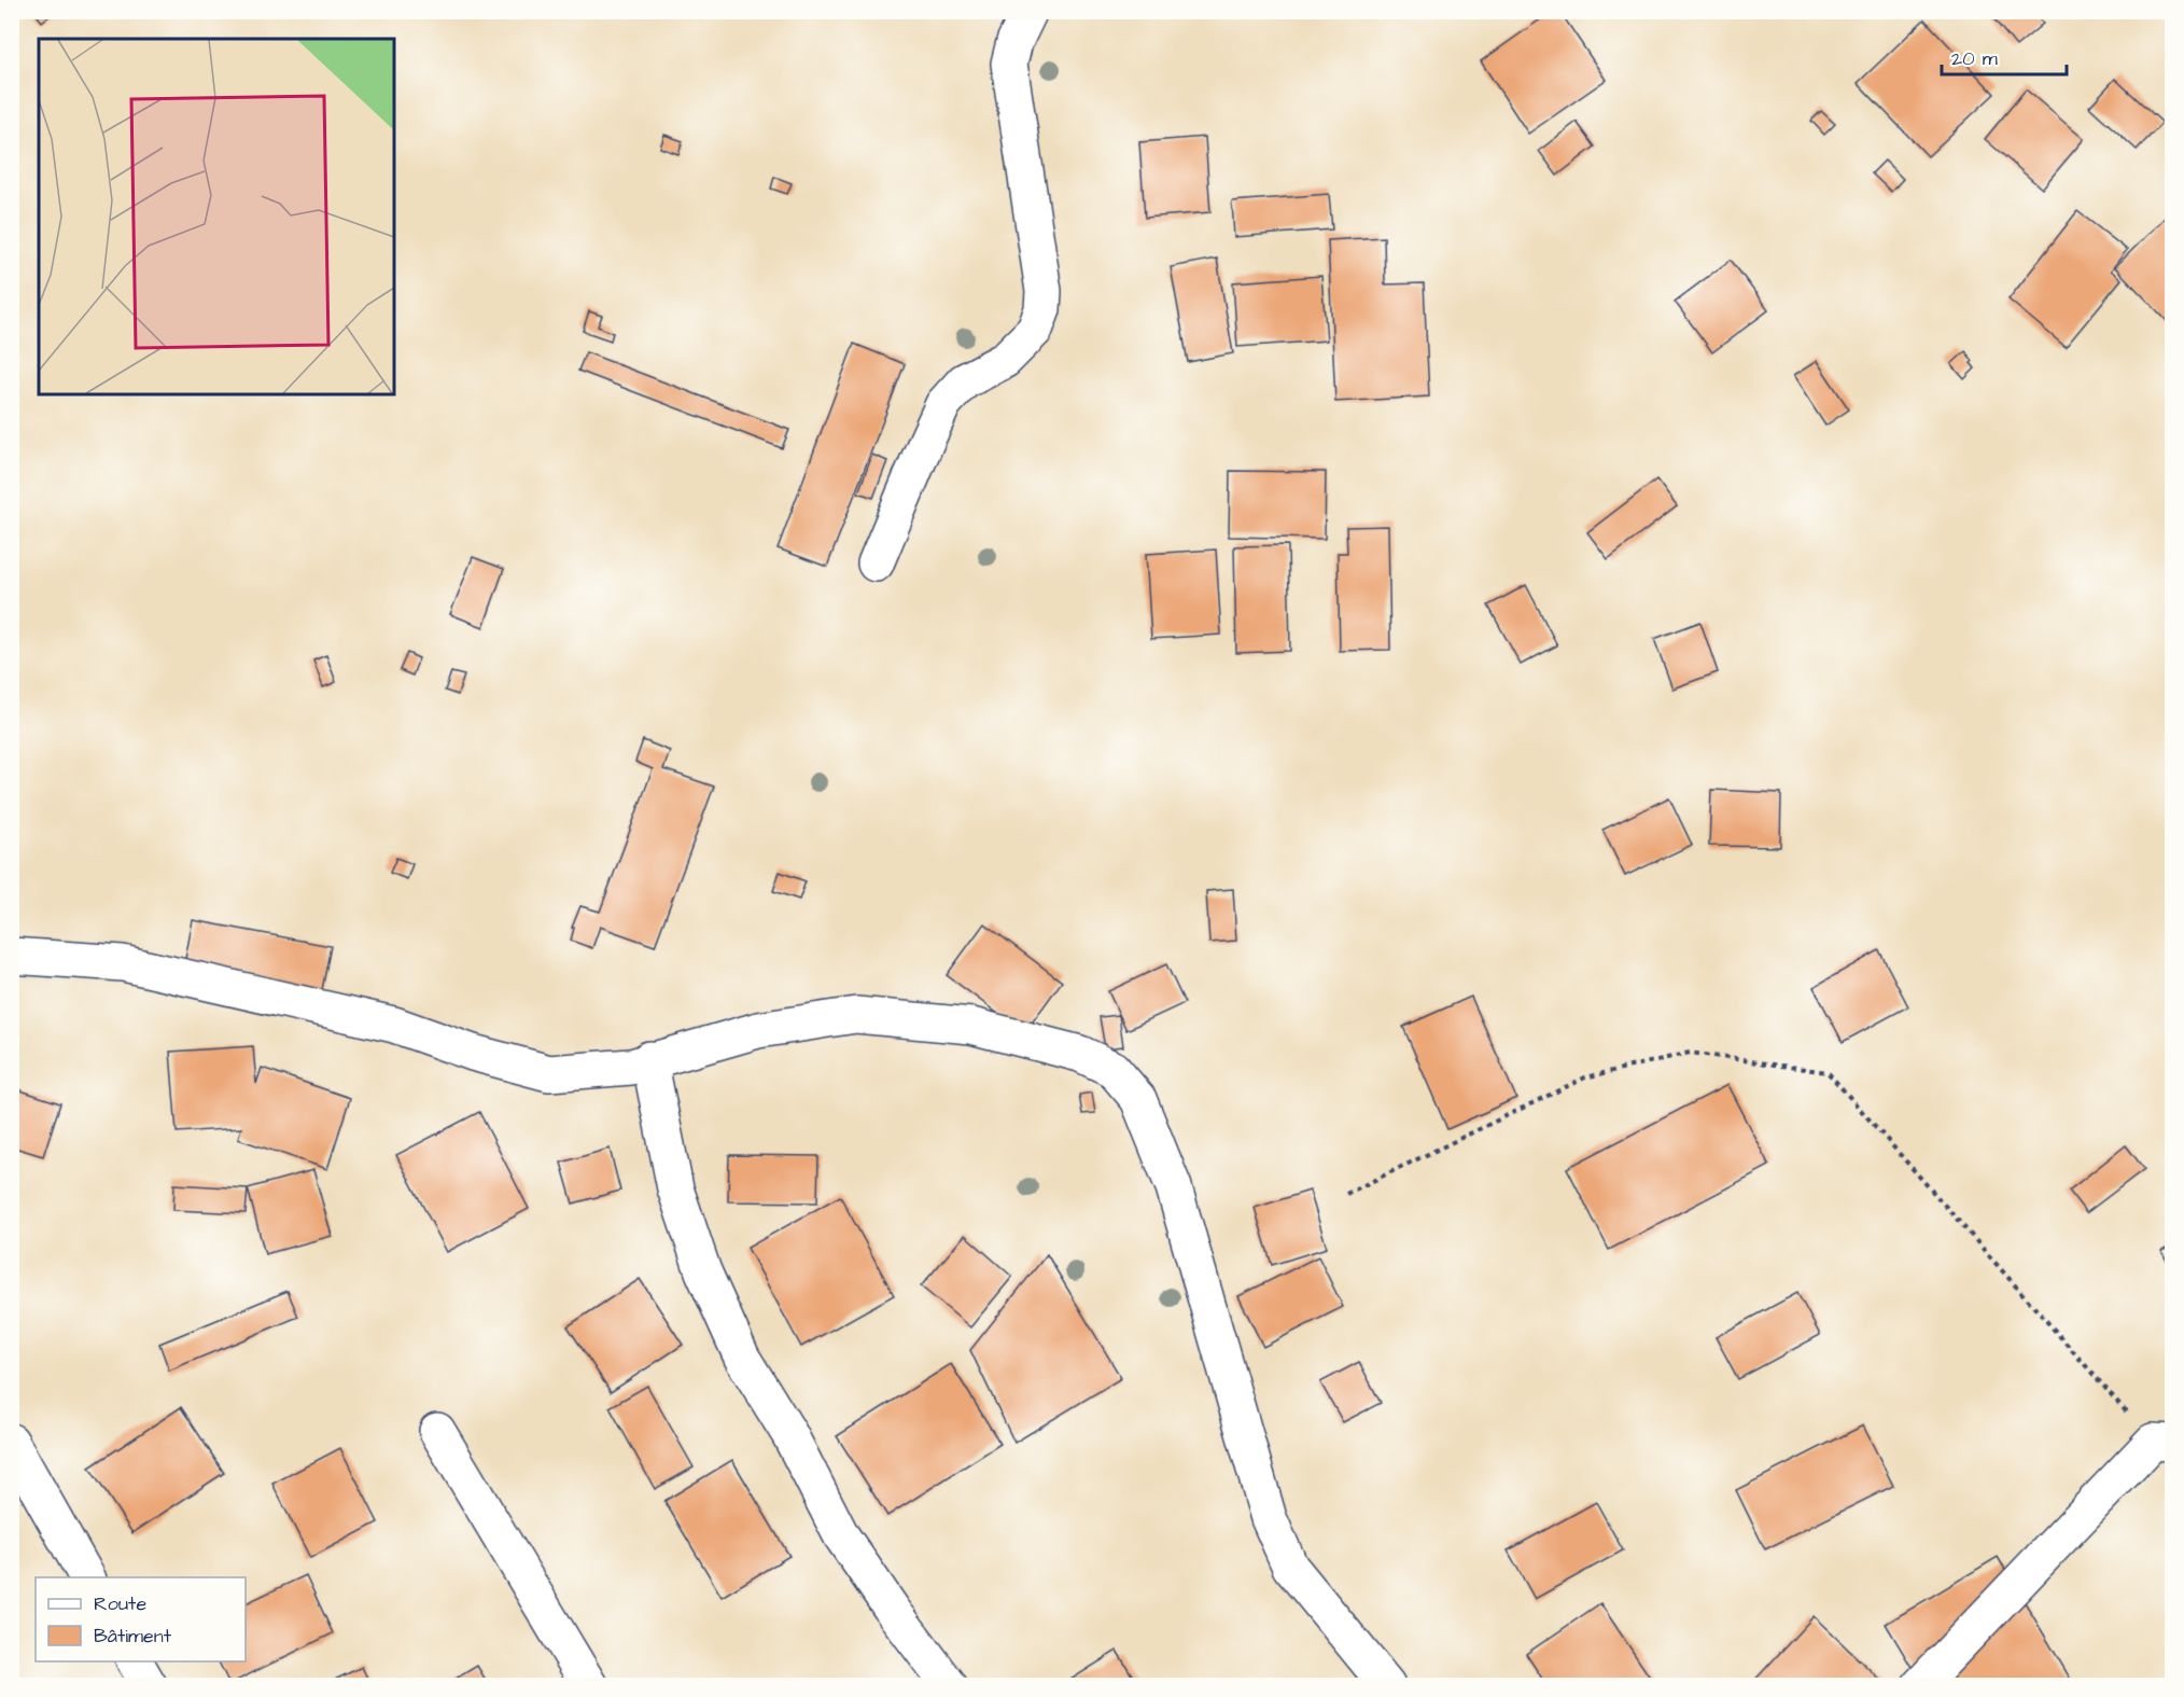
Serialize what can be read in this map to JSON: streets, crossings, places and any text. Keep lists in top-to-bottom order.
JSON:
{
  "legend": ["Route", "Bâtiment"],
  "scale_bar": "20 m"
}
